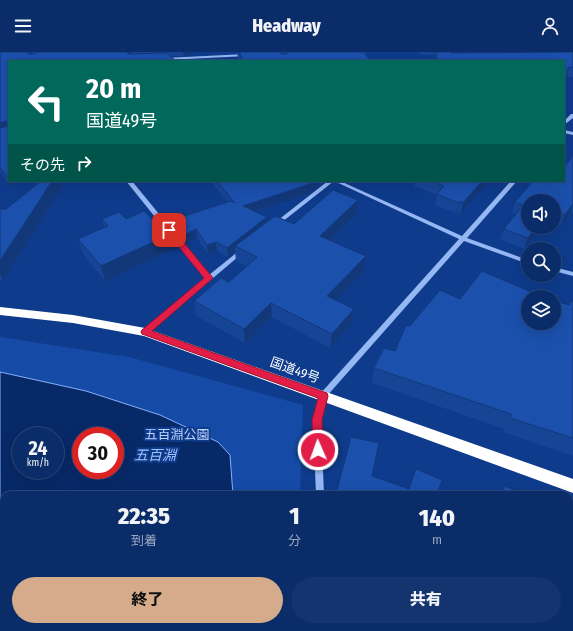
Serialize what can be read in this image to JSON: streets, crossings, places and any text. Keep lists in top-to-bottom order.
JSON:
{
  "streets": {
    "highway": ["国道49号"]
  },
  "water": ["五百淵"],
  "parks": ["五百淵公園"],
  "page": {
    "header": "Headway",
    "turn": ["20 m", "国道49号"],
    "then": "その先",
    "speed": "24 km/h",
    "limit": "30",
    "eta": [
      "22:35",
      "到着",
      "1",
      "分",
      "140",
      "m"
    ],
    "buttons": ["終了", "共有"]
  }
}
